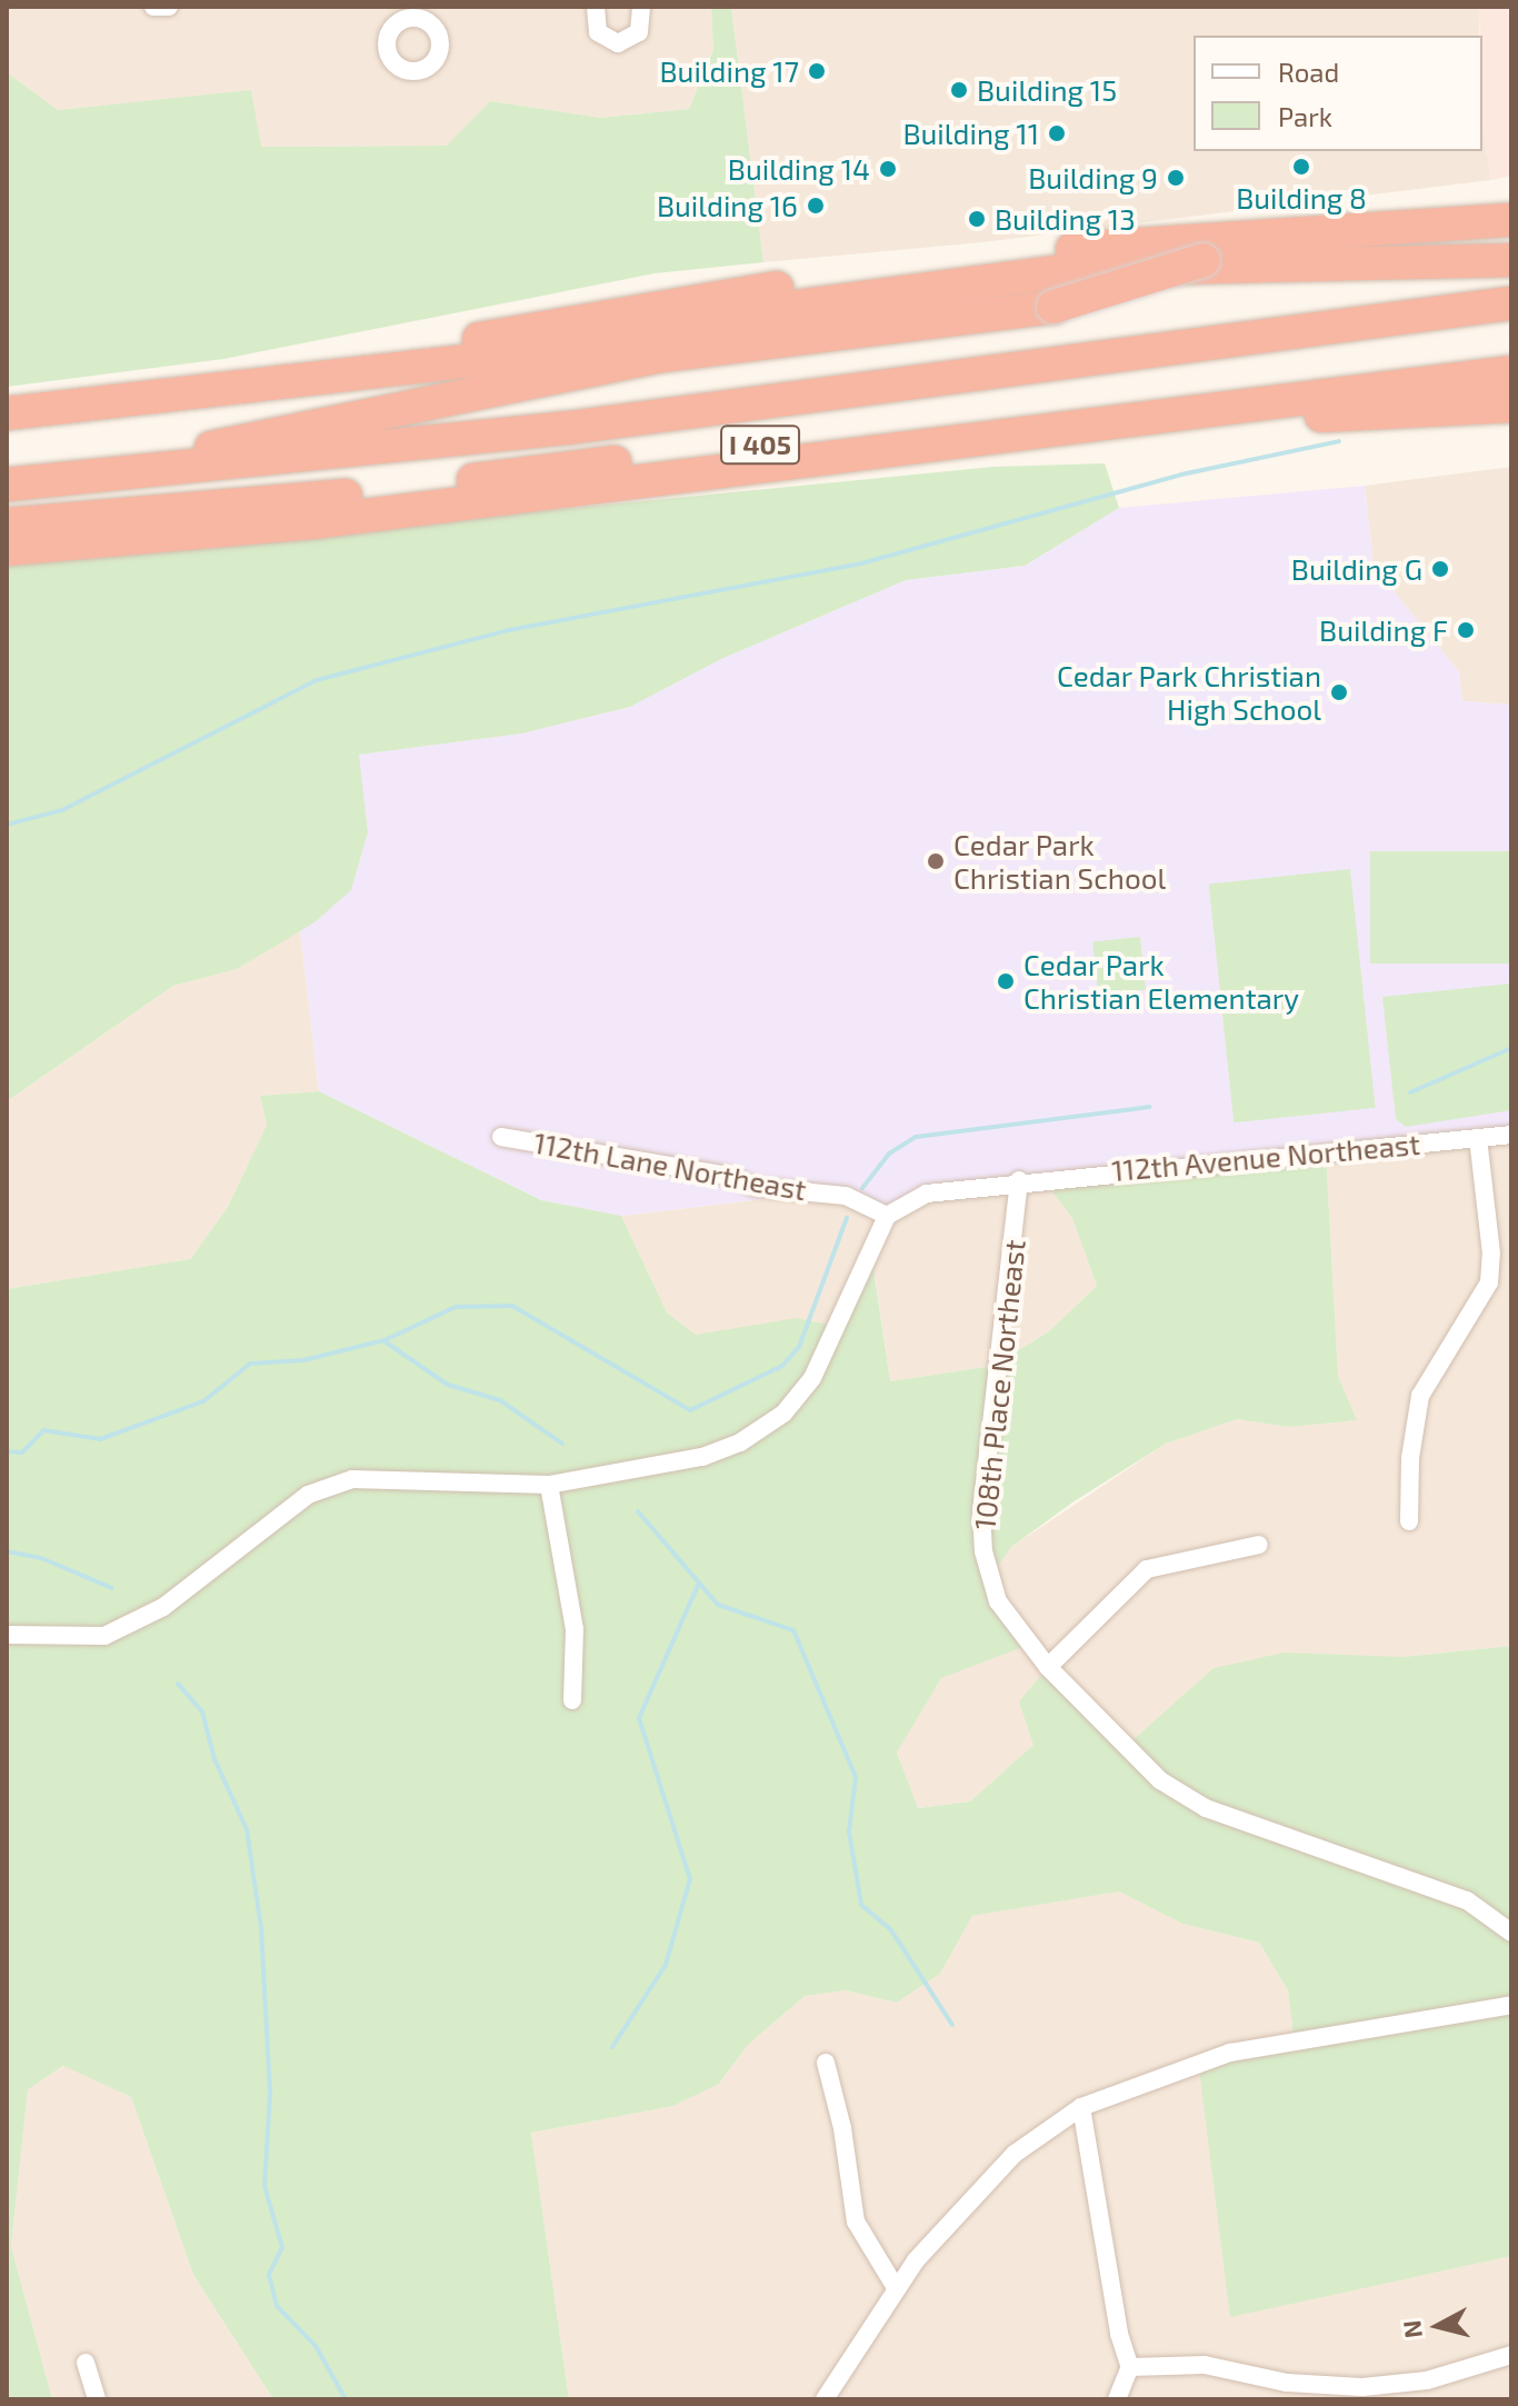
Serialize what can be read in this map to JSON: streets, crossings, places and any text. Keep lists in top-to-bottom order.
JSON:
{
  "streets": {
    "highway": ["I 405"],
    "street": ["112th Avenue Northeast", "112th Lane Northeast", "108th Place Northeast"]
  },
  "crossings": [
    ["112th Avenue Northeast", "112th Lane Northeast"],
    ["112th Avenue Northeast", "108th Place Northeast"]
  ],
  "places": [
    "Building 17",
    "Building 15",
    "Building 11",
    "Building 8",
    "Building 14",
    "Building 9",
    "Building 16",
    "Building 13",
    "Building G",
    "Building F",
    "Cedar Park Christian High School",
    "Cedar Park Christian School",
    "Cedar Park Christian Elementary"
  ],
  "legend": ["Road", "Park"],
  "north": "left"
}
